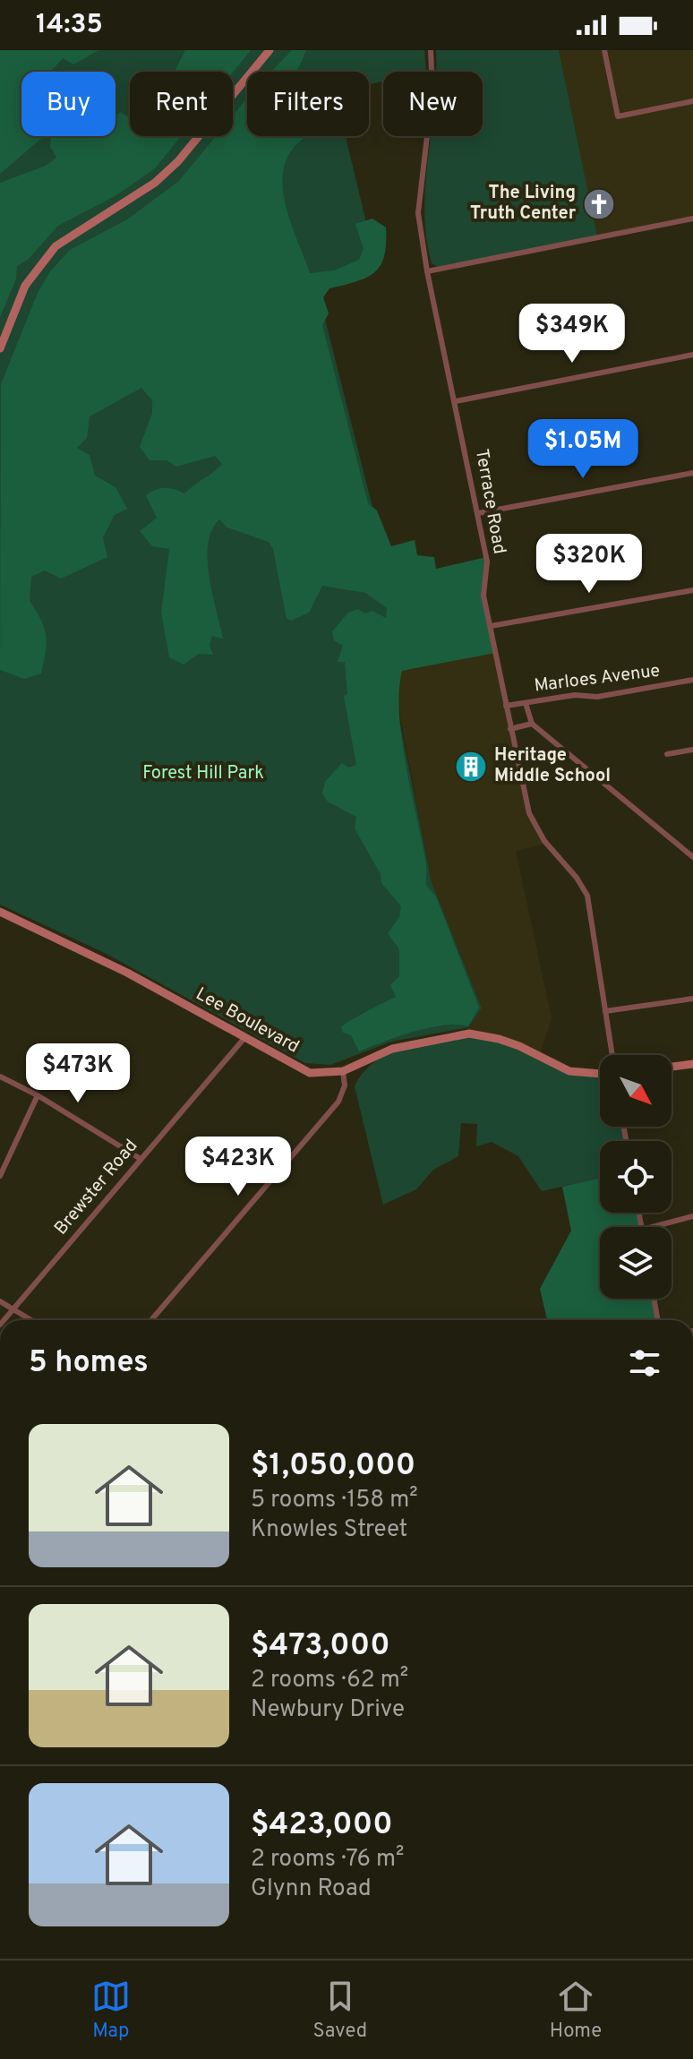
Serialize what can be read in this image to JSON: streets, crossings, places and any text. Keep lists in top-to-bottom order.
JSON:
{
  "streets": {
    "street": [
      "Terrace Road",
      "Marloes Avenue",
      "Lee Boulevard",
      "Brewster Road"
    ]
  },
  "crossings": [
    ["Terrace Road", "Marloes Avenue"],
    ["Lee Boulevard", "Brewster Road"]
  ],
  "parks": ["Forest Hill Park"],
  "places": {
    "church": ["The Living Truth Center"],
    "building": ["Heritage Middle School"]
  },
  "north": "bottom right",
  "page": {
    "status": "14:35",
    "chip": [
      "Buy",
      "Rent",
      "Filters",
      "New"
    ],
    "price": [
      "$349K",
      "$1.05M",
      "$320K",
      "$473K",
      "$423K"
    ],
    "heading": "5 homes",
    "list": [
      {
        "name": "$1,050,000",
        "note": "5 rooms · 158 m² · Knowles Street"
      },
      {
        "name": "$473,000",
        "note": "2 rooms · 62 m² · Newbury Drive"
      },
      {
        "name": "$423,000",
        "note": "2 rooms · 76 m² · Glynn Road"
      }
    ],
    "tabs": ["Map", "Saved", "Home"]
  }
}
